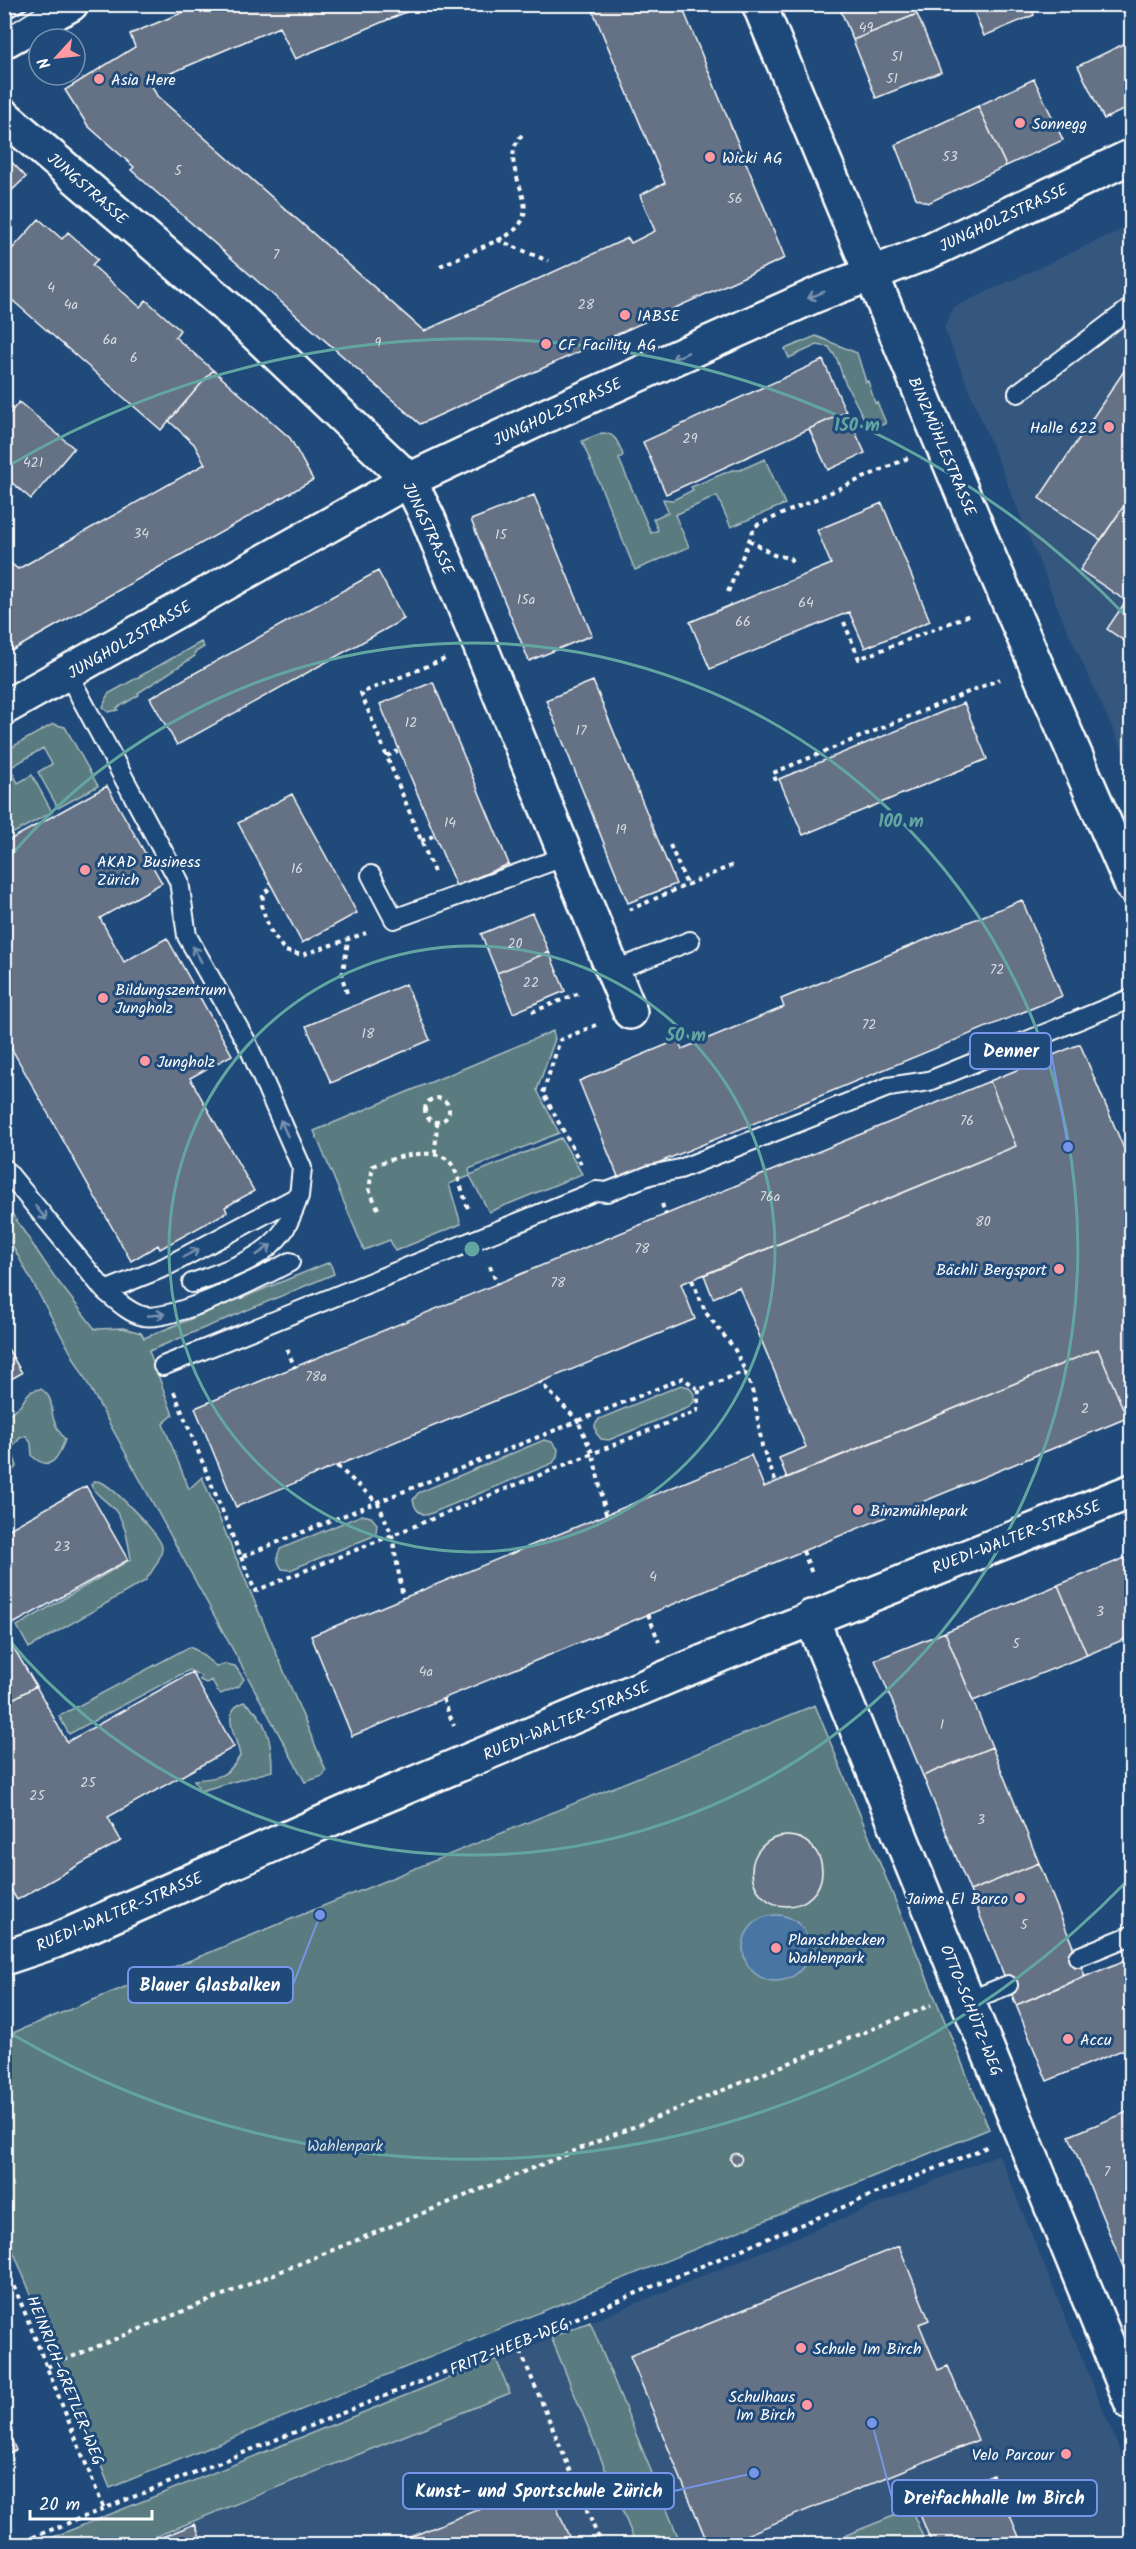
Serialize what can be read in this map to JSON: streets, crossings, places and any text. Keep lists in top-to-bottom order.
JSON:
{
  "streets": {
    "street": [
      "JUNGSTRASSE",
      "JUNGHOLZSTRASSE",
      "BINZMÜHLESTRASSE",
      "RUEDI-WALTER-STRASSE",
      "OTTO-SCHÜTZ-WEG"
    ],
    "path": ["FRITZ-HEEB-WEG", "HEINRICH-GRETLER-WEG"]
  },
  "crossings": [
    ["JUNGSTRASSE", "JUNGHOLZSTRASSE"],
    ["JUNGHOLZSTRASSE", "BINZMÜHLESTRASSE"],
    ["RUEDI-WALTER-STRASSE", "OTTO-SCHÜTZ-WEG"],
    ["FRITZ-HEEB-WEG", "HEINRICH-GRETLER-WEG"]
  ],
  "one_way": ["JUNGHOLZSTRASSE"],
  "parks": ["Wahlenpark"],
  "places": [
    "Asia Here",
    "Sonnegg",
    "Wicki AG",
    "IABSE",
    "CF Facility AG",
    "Halle 622",
    "AKAD Business Zürich",
    "Bildungszentrum Jungholz",
    "Jungholz",
    "Denner",
    "Bächli Bergsport",
    "Binzmühlepark",
    "Jaime El Barco",
    "Blauer Glasbalken",
    "Planschbecken Wahlenpark",
    "Accu",
    "Schule Im Birch",
    "Schulhaus Im Birch",
    "Dreifachhalle Im Birch",
    "Velo Parcour",
    "Kunst- und Sportschule Zürich"
  ],
  "house_numbers": [
    "49",
    "51",
    "51",
    "53",
    "5",
    "56",
    "7",
    "4",
    "4a",
    "28",
    "6a",
    "9",
    "6",
    "29",
    "421",
    "34",
    "15",
    "15a",
    "64",
    "66",
    "12",
    "17",
    "14",
    "19",
    "16",
    "20",
    "72",
    "22",
    "72",
    "18",
    "76",
    "76a",
    "80",
    "78",
    "78",
    "78a",
    "2",
    "23",
    "4",
    "3",
    "5",
    "4a",
    "1",
    "25",
    "25",
    "3",
    "5",
    "7"
  ],
  "scale_bar": "20 m",
  "north": "bottom left",
  "rings": ["150 m", "100 m", "50 m"]
}
